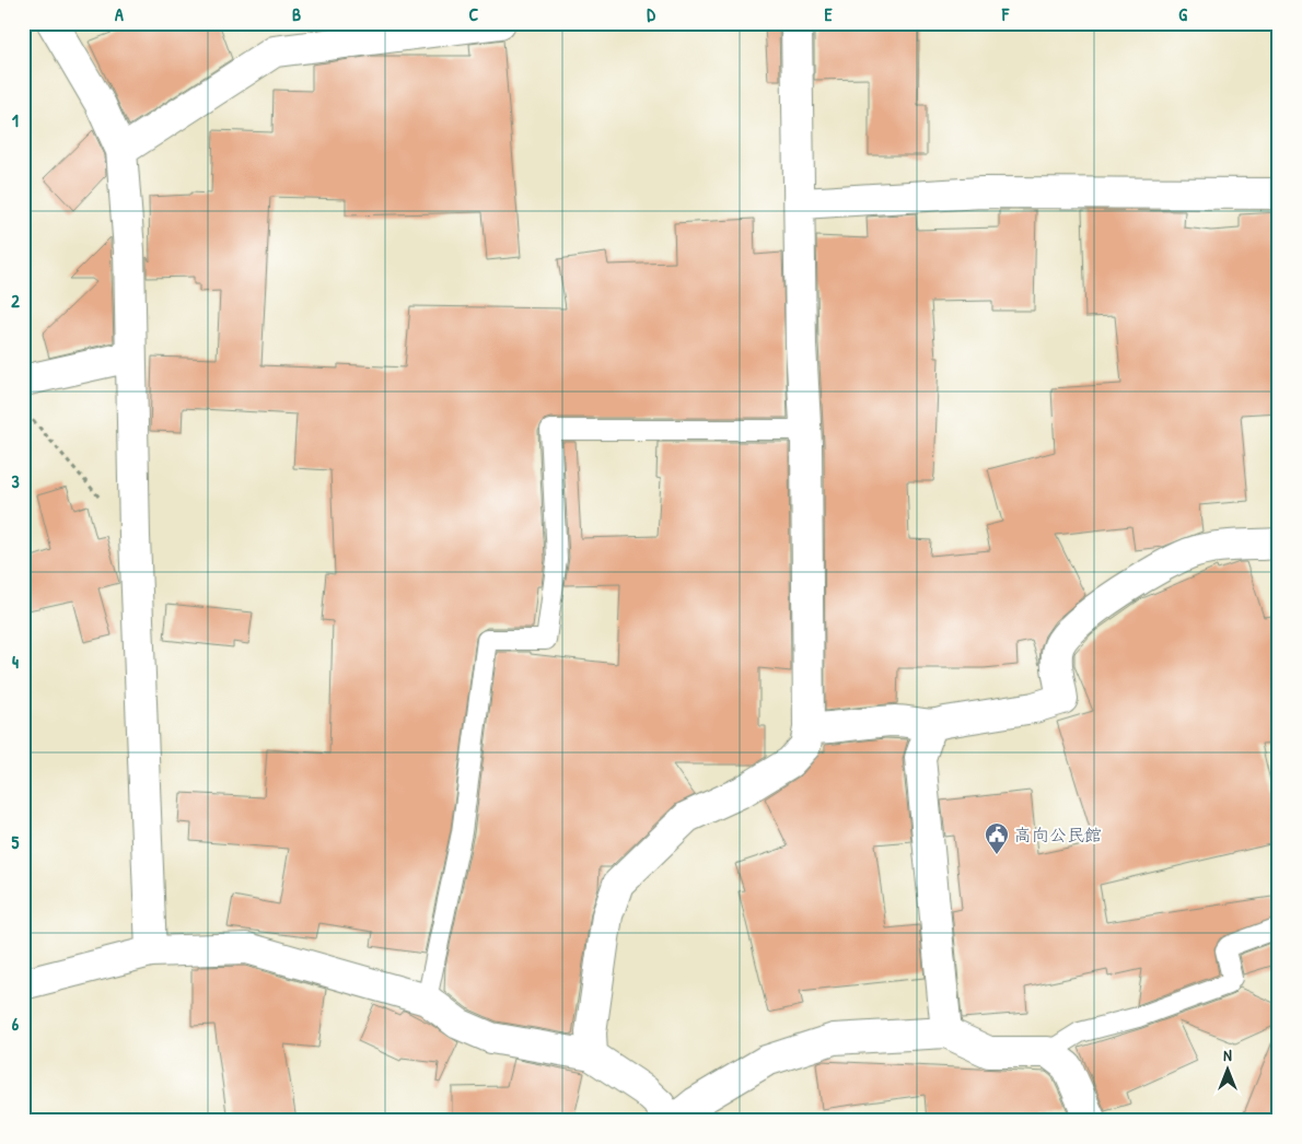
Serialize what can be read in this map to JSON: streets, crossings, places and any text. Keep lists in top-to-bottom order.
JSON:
{
  "places": {
    "public building": ["高向公民館"]
  },
  "north": "top",
  "grid": {
    "columns": [
      "A",
      "B",
      "C",
      "D",
      "E",
      "F",
      "G"
    ],
    "rows": [
      "1",
      "2",
      "3",
      "4",
      "5",
      "6"
    ]
  }
}
